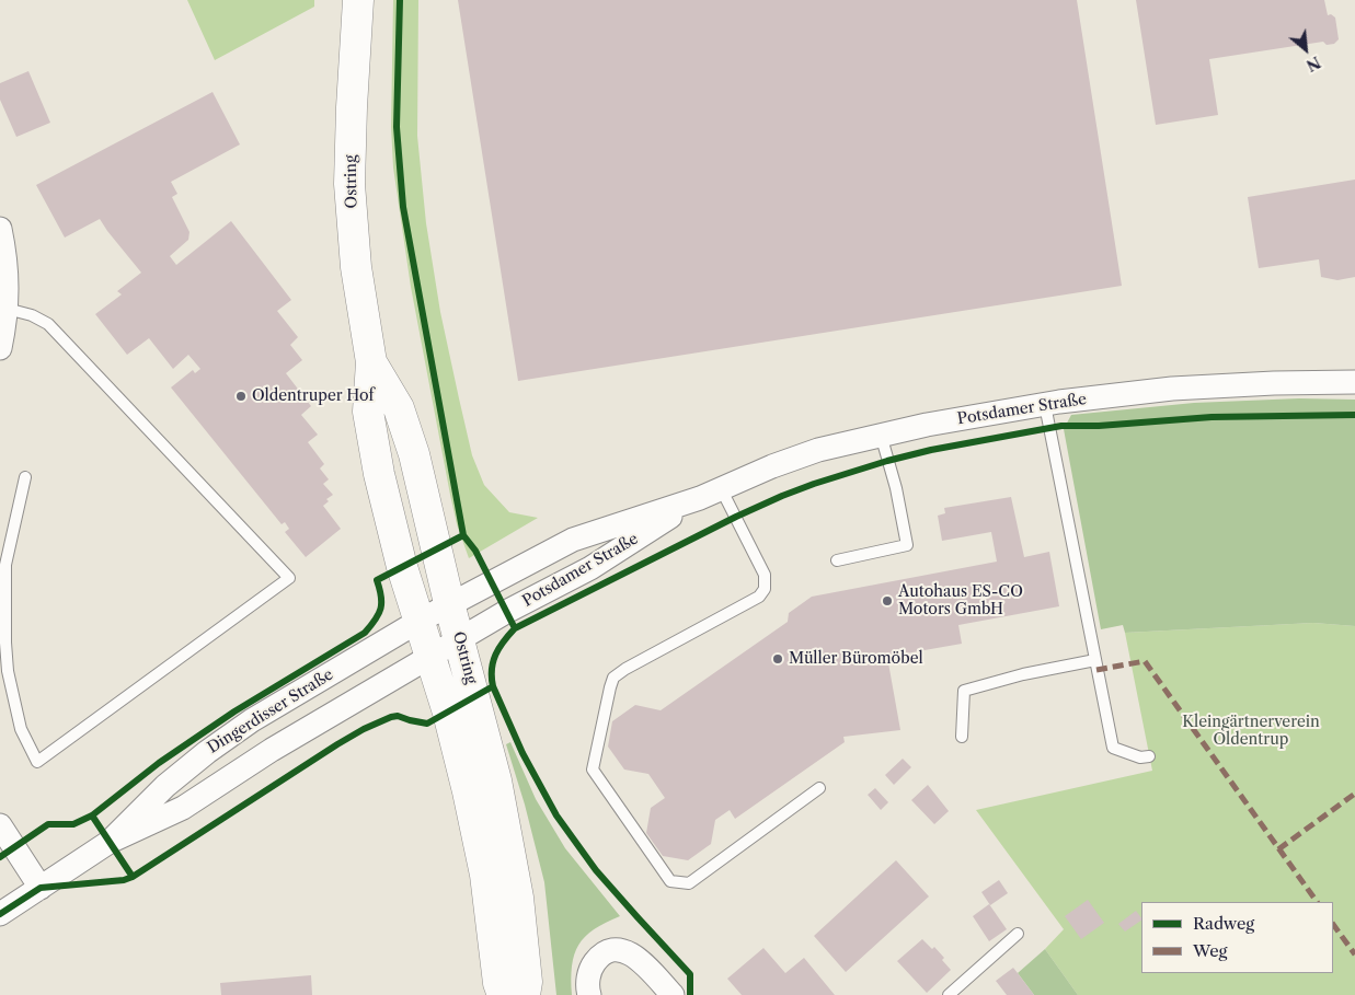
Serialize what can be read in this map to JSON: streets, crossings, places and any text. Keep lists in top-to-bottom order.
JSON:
{
  "streets": {
    "main road": ["Ostring"],
    "street": ["Potsdamer Straße", "Dingerdisser Straße"]
  },
  "crossings": [
    ["Ostring", "Potsdamer Straße"],
    ["Ostring", "Dingerdisser Straße"],
    ["Potsdamer Straße", "Dingerdisser Straße"]
  ],
  "parks": ["Kleingärtnerverein Oldentrup"],
  "places": ["Oldentruper Hof", "Autohaus ES-CO Motors GmbH", "Müller Büromöbel"],
  "legend": ["Radweg", "Weg"],
  "north": "bottom right"
}
